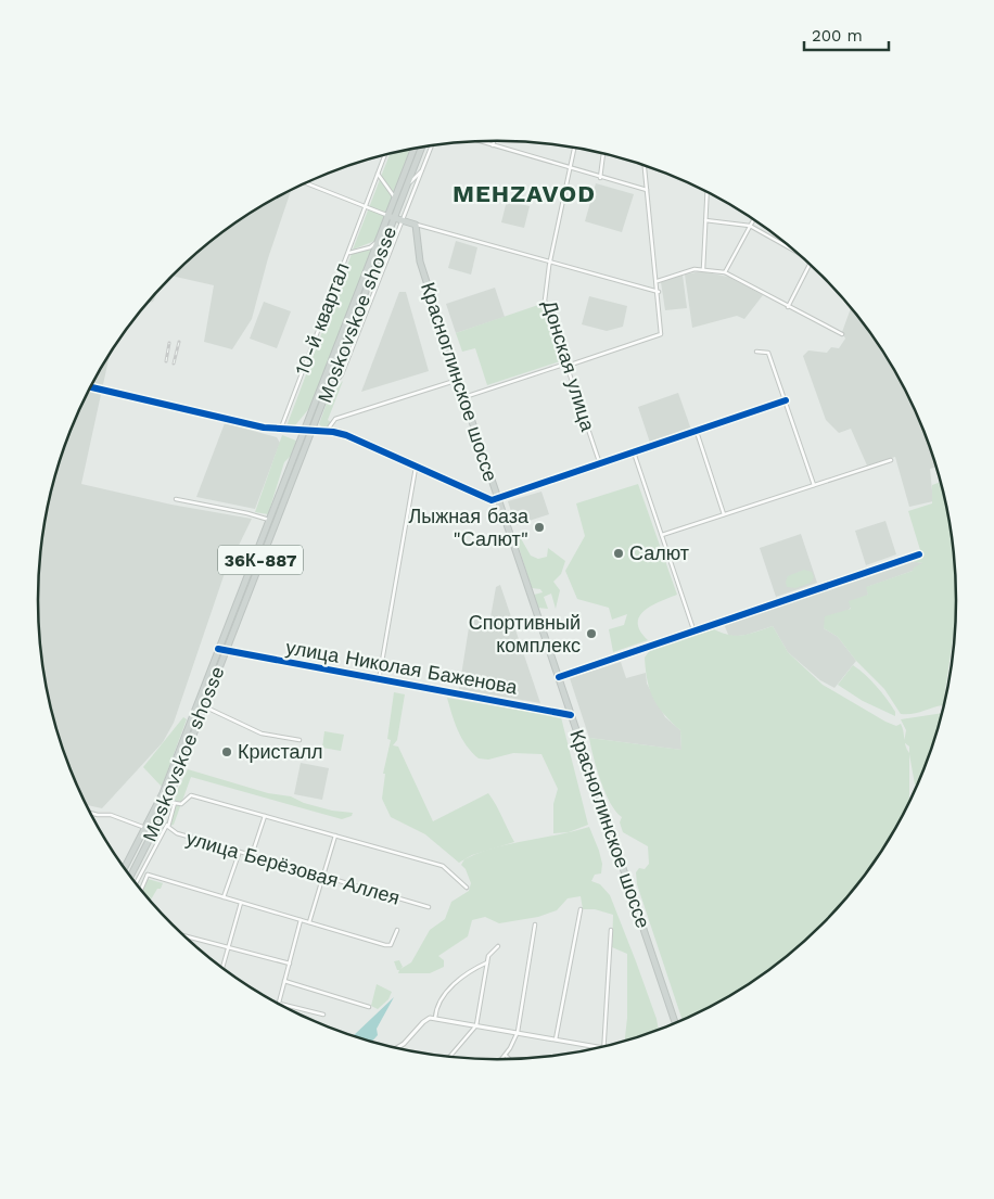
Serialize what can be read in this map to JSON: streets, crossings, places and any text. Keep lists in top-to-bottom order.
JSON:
{
  "streets": {
    "main road": ["Moskovskoe shosse", "Красноглинское шоссе", "36К-887"],
    "street": [
      "10-й квартал",
      "Донская улица",
      "улица Николая Баженова",
      "улица Берёзовая Аллея"
    ]
  },
  "crossings": [
    ["Moskovskoe shosse", "улица Николая Баженова"],
    ["Красноглинское шоссе", "улица Николая Баженова"]
  ],
  "districts": ["MEHZAVOD"],
  "places": [
    "Лыжная база \"Салют\"",
    "Салют",
    "Спортивный комплекс",
    "Кристалл"
  ],
  "scale_bar": "200 m"
}
